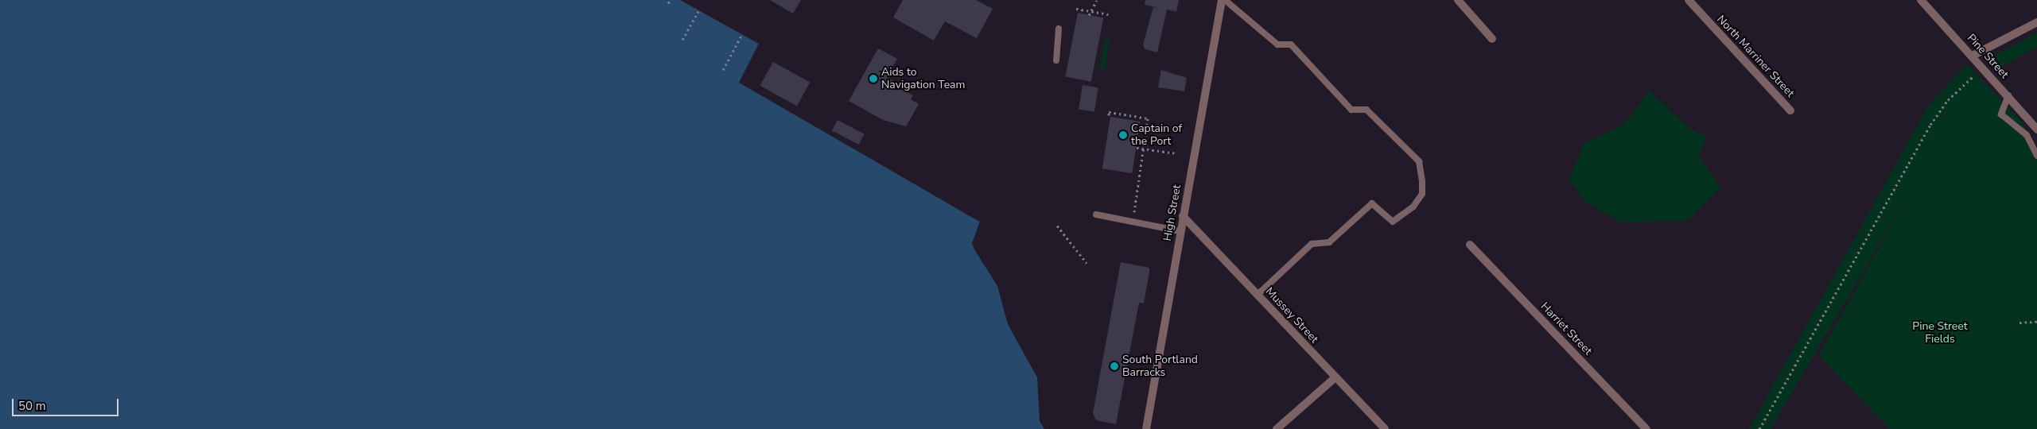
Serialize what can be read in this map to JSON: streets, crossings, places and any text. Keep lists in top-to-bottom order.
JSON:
{
  "streets": {
    "street": [
      "North Marriner Street",
      "Pine Street",
      "High Street",
      "Mussey Street",
      "Harriet Street"
    ]
  },
  "crossings": [
    ["High Street", "Mussey Street"]
  ],
  "parks": ["Pine Street Fields"],
  "places": ["Aids to Navigation Team", "Captain of the Port", "South Portland Barracks"],
  "scale_bar": "50 m"
}
